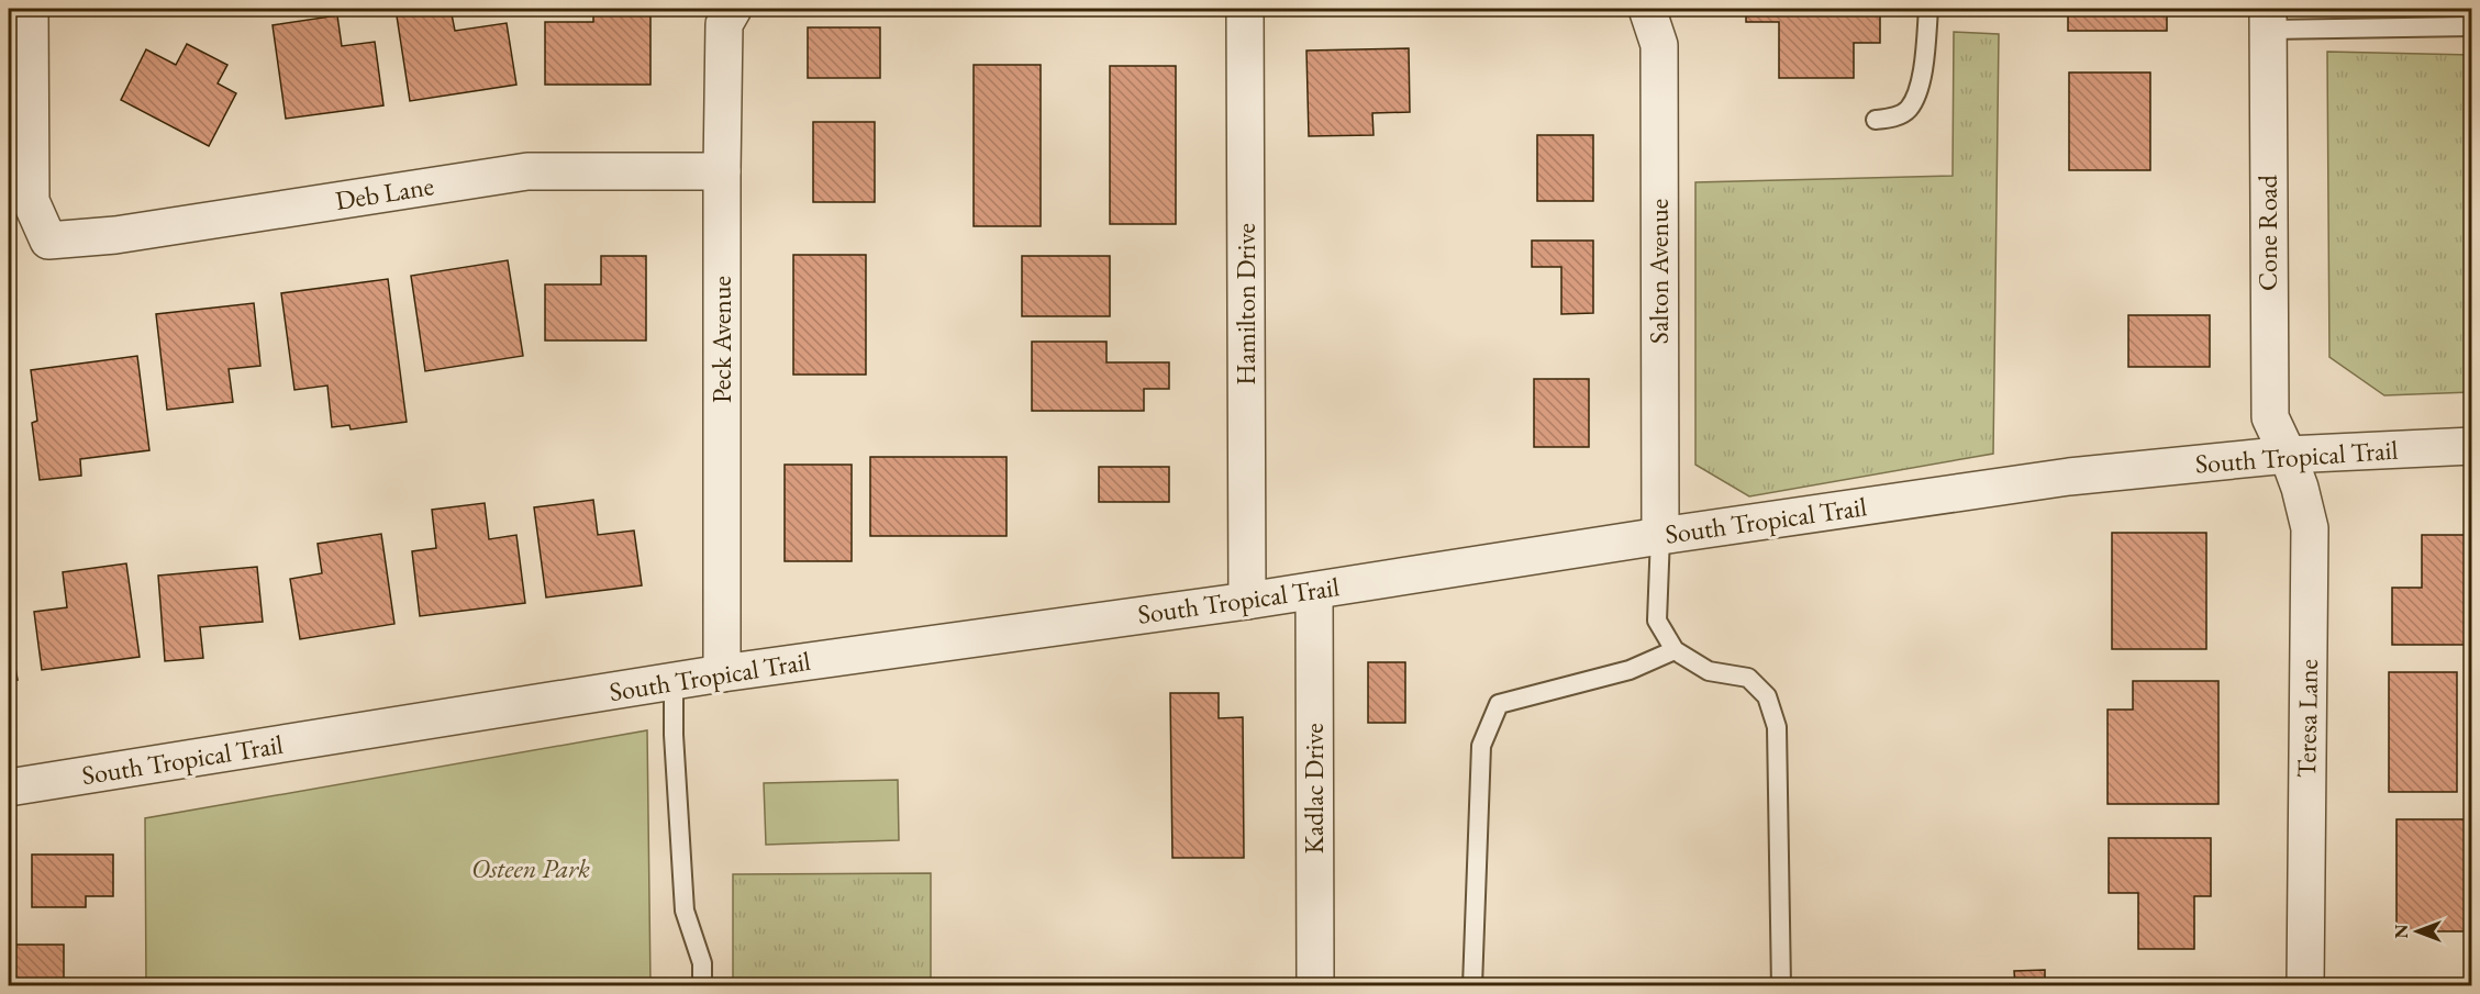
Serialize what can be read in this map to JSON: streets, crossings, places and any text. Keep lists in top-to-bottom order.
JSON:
{
  "streets": {
    "street": [
      "Deb Lane",
      "Cone Road",
      "Salton Avenue",
      "Hamilton Drive",
      "Peck Avenue",
      "South Tropical Trail",
      "Teresa Lane",
      "Kadlac Drive"
    ]
  },
  "crossings": [
    ["Deb Lane", "Peck Avenue"],
    ["Cone Road", "South Tropical Trail"],
    ["Cone Road", "Teresa Lane"],
    ["Salton Avenue", "South Tropical Trail"],
    ["Hamilton Drive", "South Tropical Trail"],
    ["Peck Avenue", "South Tropical Trail"],
    ["South Tropical Trail", "Teresa Lane"],
    ["South Tropical Trail", "Kadlac Drive"]
  ],
  "parks": ["Osteen Park"],
  "north": "left"
}
